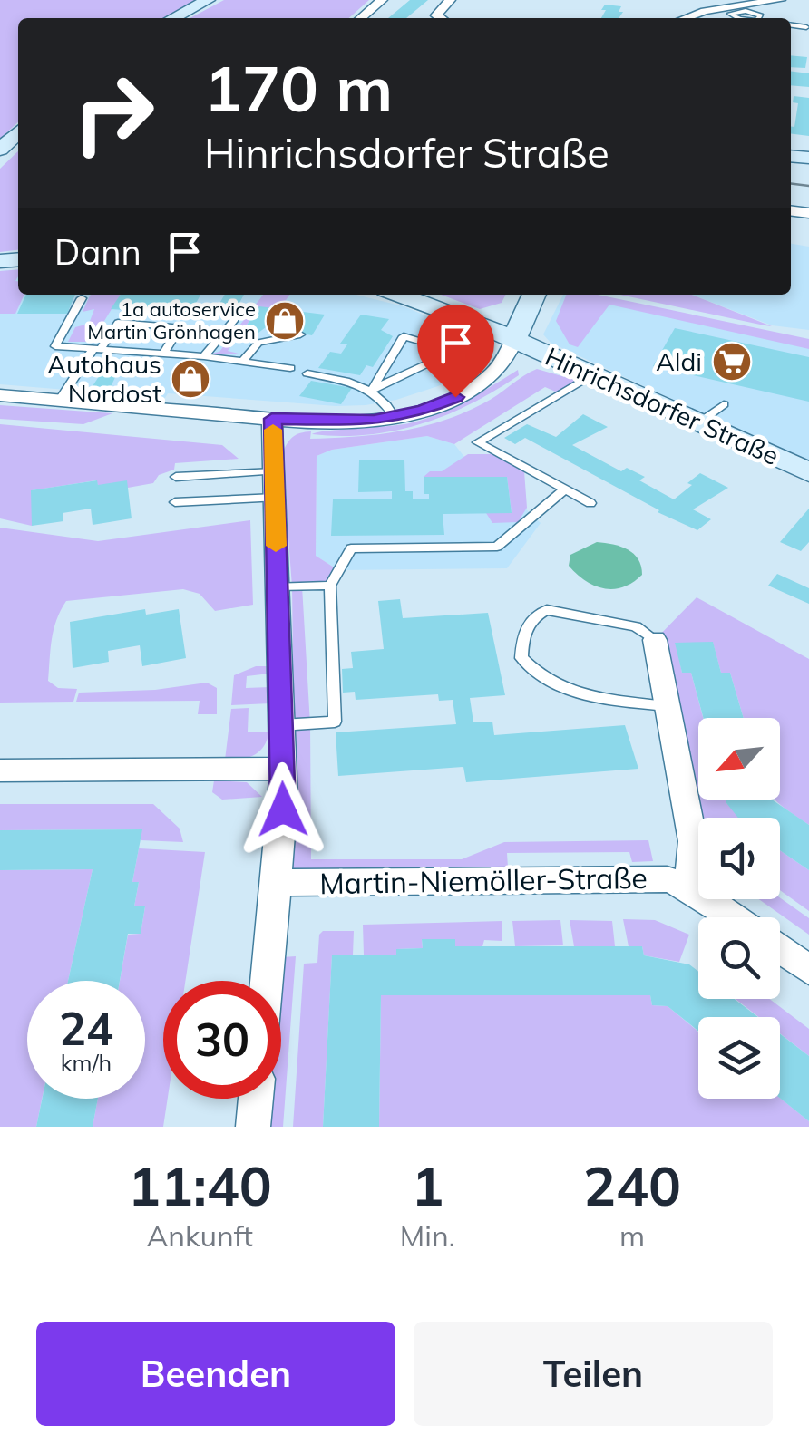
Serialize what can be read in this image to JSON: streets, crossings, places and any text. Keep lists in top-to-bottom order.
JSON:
{
  "streets": {
    "street": ["Hinrichsdorfer Straße", "Martin-Niemöller-Straße"]
  },
  "places": {
    "shop": ["1a autoservice Martin Grönhagen", "Autohaus Nordost"],
    "supermarket": ["Aldi"]
  },
  "north": "bottom left",
  "page": {
    "turn": ["170 m", "Hinrichsdorfer Straße"],
    "then": "Dann",
    "speed": "24 km/h",
    "limit": "30",
    "eta": [
      "11:40",
      "Ankunft",
      "1",
      "Min.",
      "240",
      "m"
    ],
    "buttons": ["Beenden", "Teilen"]
  }
}
